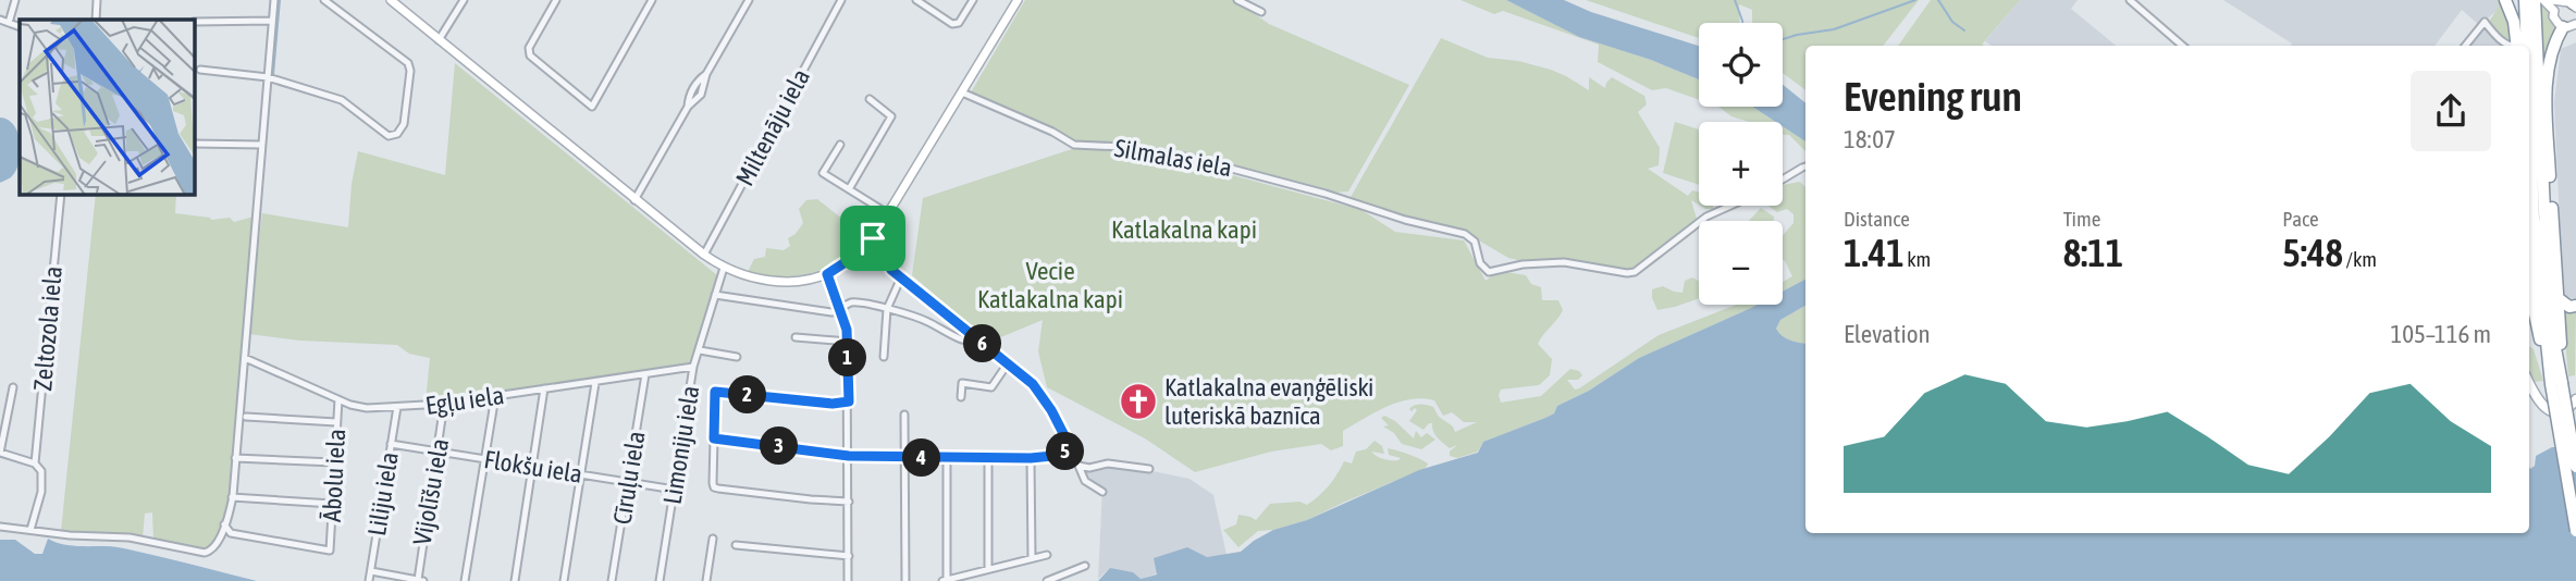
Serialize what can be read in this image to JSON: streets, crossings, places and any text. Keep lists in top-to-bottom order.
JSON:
{
  "streets": {
    "street": [
      "Miltenāju iela",
      "Silmalas iela",
      "Zeltozola iela",
      "Egļu iela",
      "Limoniju iela",
      "Flokšu iela",
      "Ābolu iela",
      "Cīruļu iela",
      "Vijolīšu iela",
      "Liliju iela"
    ]
  },
  "crossings": [
    ["Egļu iela", "Limoniju iela"],
    ["Egļu iela", "Ābolu iela"],
    ["Egļu iela", "Cīruļu iela"],
    ["Egļu iela", "Vijolīšu iela"],
    ["Egļu iela", "Liliju iela"],
    ["Limoniju iela", "Flokšu iela"],
    ["Flokšu iela", "Cīruļu iela"],
    ["Flokšu iela", "Vijolīšu iela"],
    ["Flokšu iela", "Liliju iela"]
  ],
  "parks": ["Katlakalna kapi", "Vecie Katlakalna kapi"],
  "places": {
    "church": ["Katlakalna evaņģēliski luteriskā baznīca"]
  },
  "page": {
    "map_buttons": ["+", "−"],
    "heading": ["Evening run", "18:07"],
    "stats": [
      ["Distance", "1.41 km"],
      ["Time", "8:11"],
      ["Pace", "5:48 /km"]
    ],
    "chart": ["Elevation", "105–116 m"],
    "pins": [
      "6",
      "1",
      "2",
      "3",
      "5",
      "4"
    ]
  }
}
